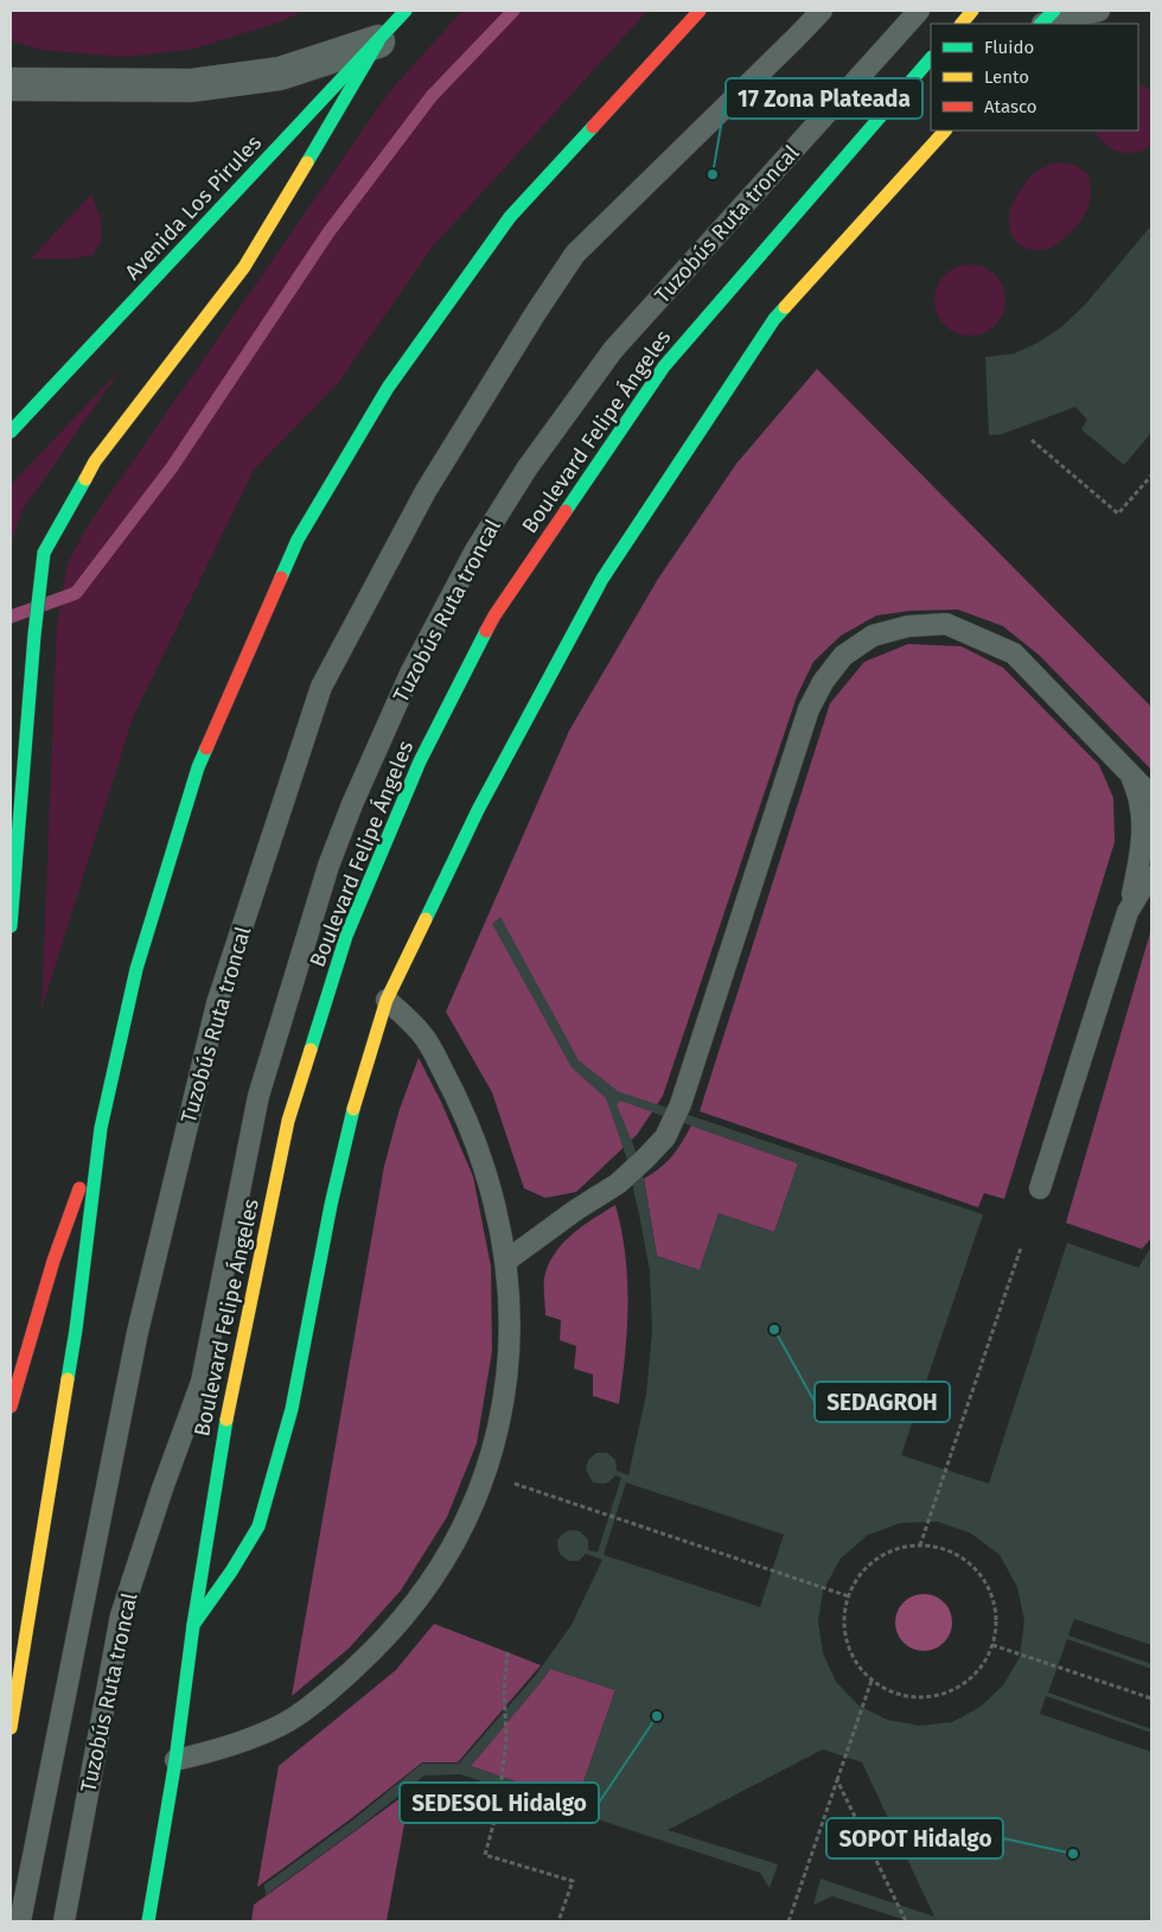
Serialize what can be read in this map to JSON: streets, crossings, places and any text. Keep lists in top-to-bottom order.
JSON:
{
  "streets": {
    "main road": ["Avenida Los Pirules", "Boulevard Felipe Ángeles"],
    "lane": ["Tuzobús Ruta troncal"]
  },
  "places": [
    "17 Zona Plateada",
    "SEDAGROH",
    "SEDESOL Hidalgo",
    "SOPOT Hidalgo"
  ],
  "legend": ["Fluido", "Lento", "Atasco"]
}
